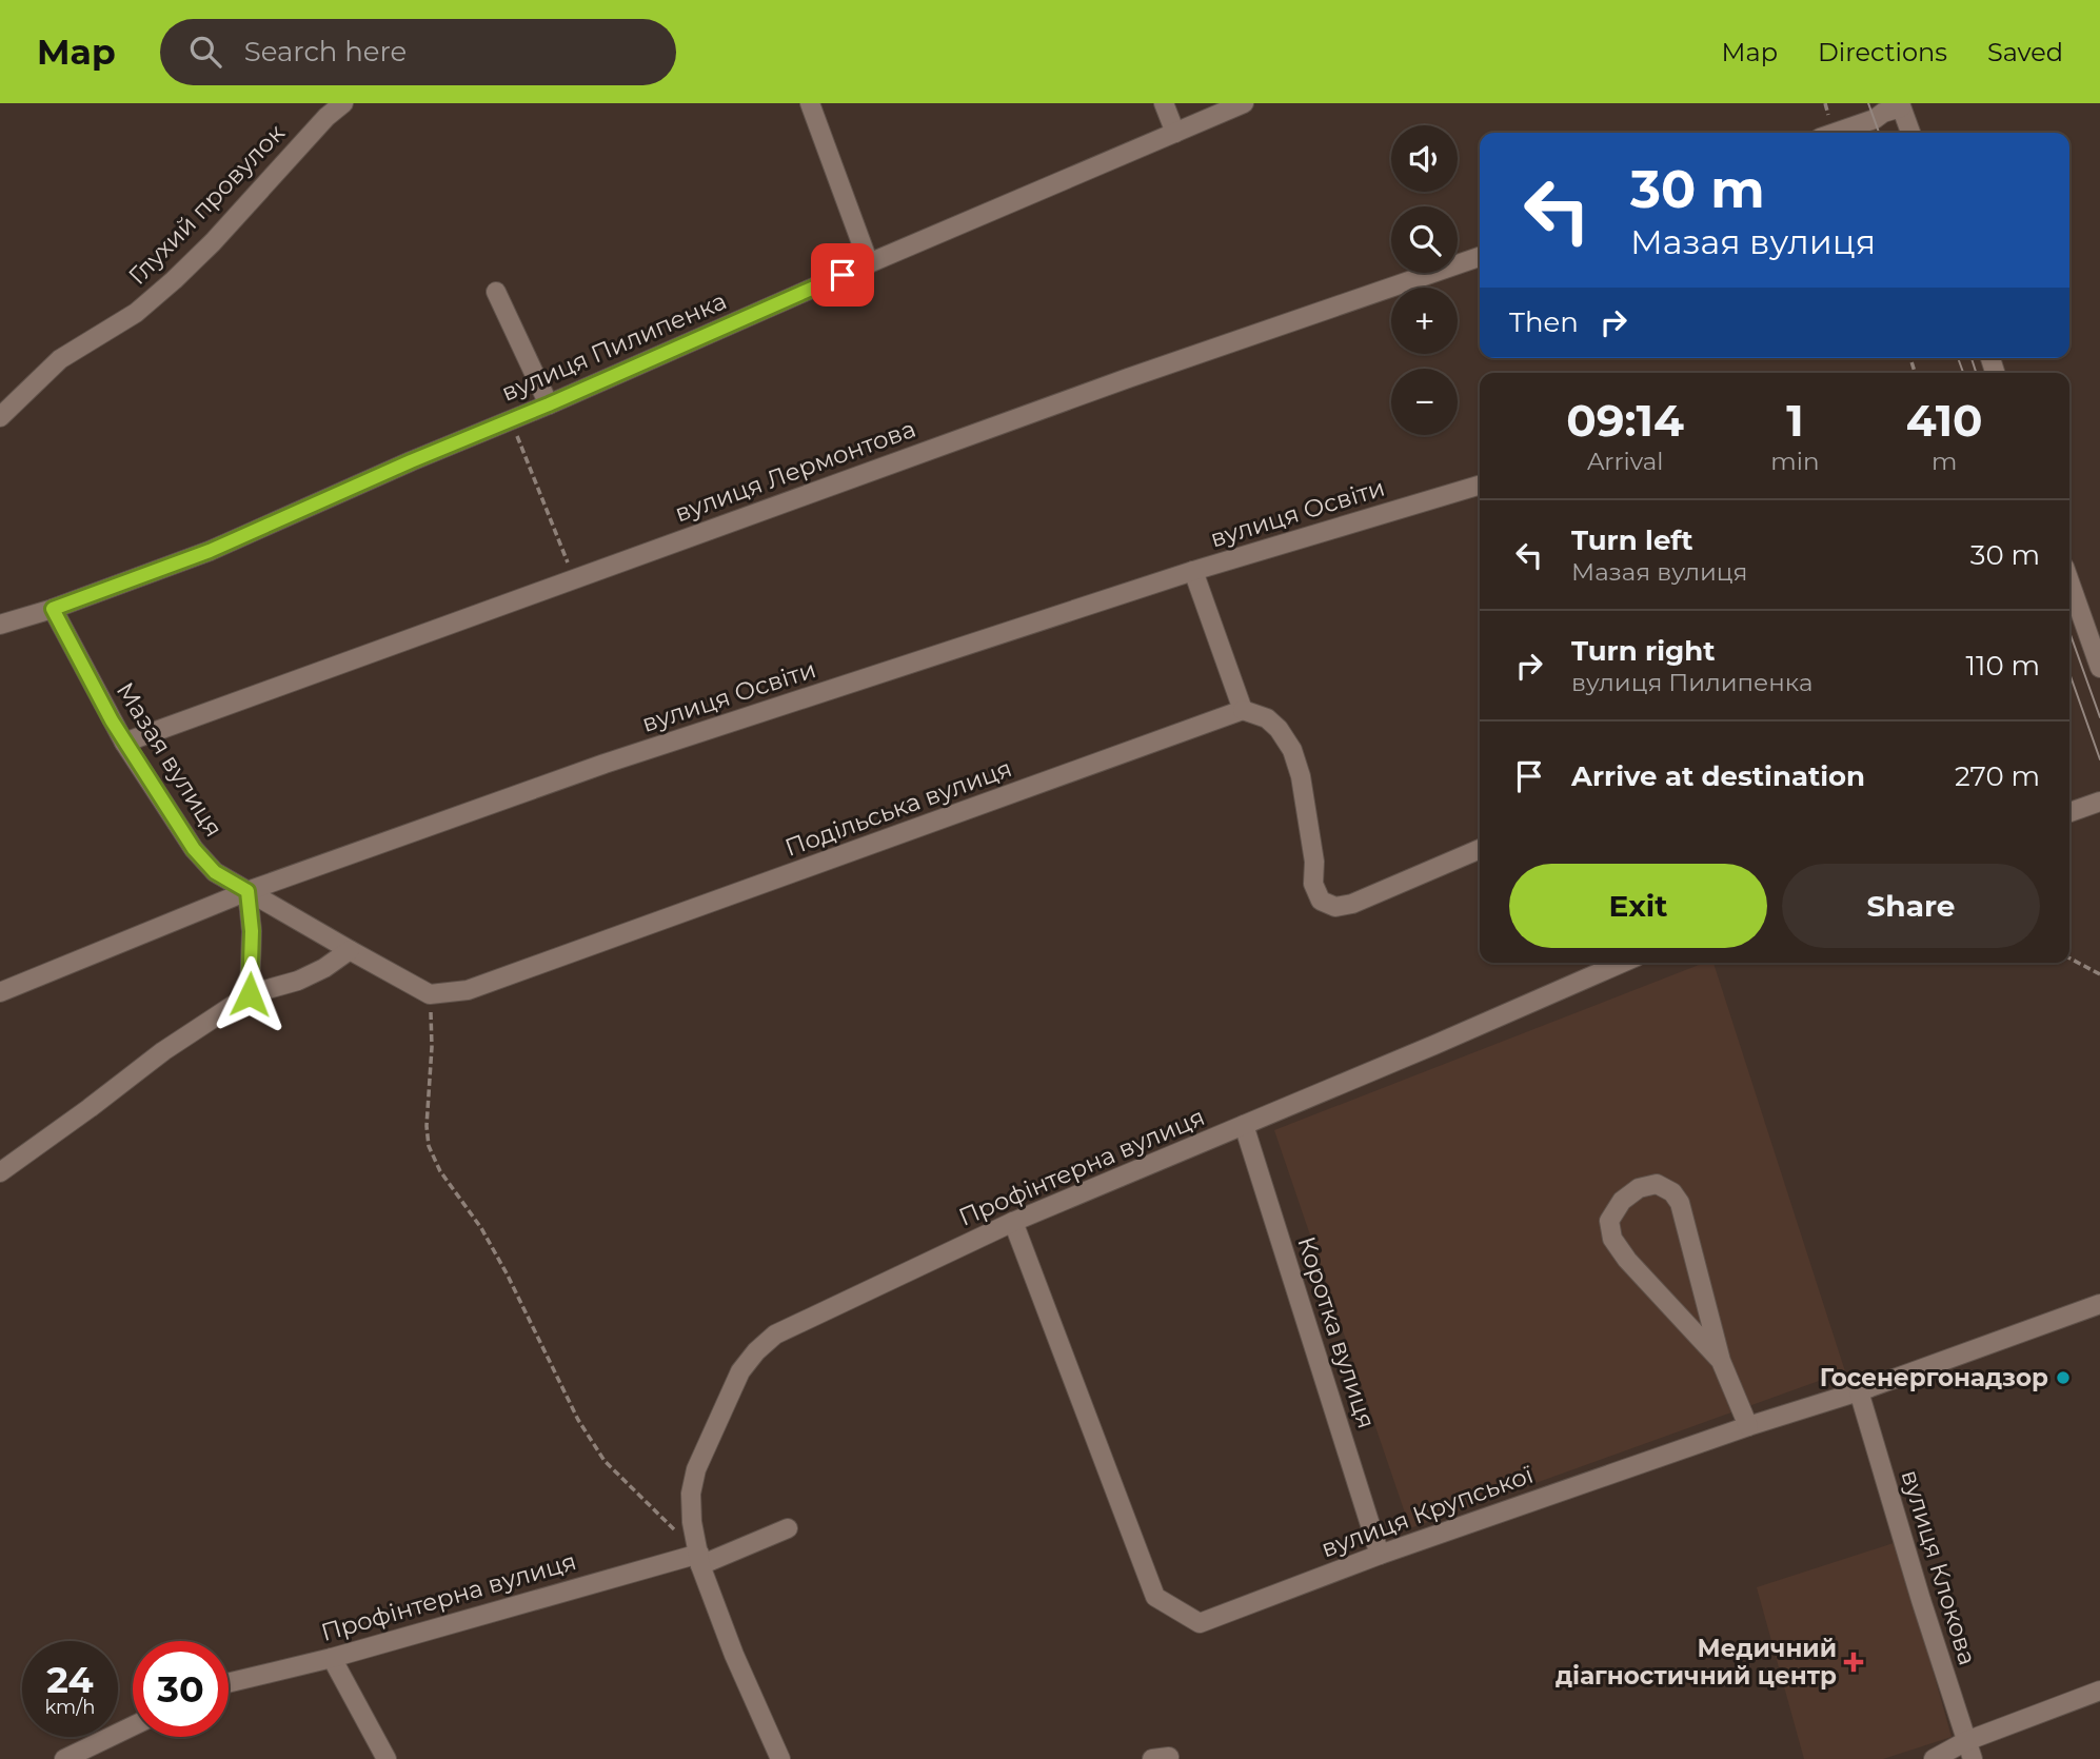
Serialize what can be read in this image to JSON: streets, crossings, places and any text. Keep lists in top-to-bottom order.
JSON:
{
  "streets": {
    "street": [
      "Глухий провулок",
      "вулиця Пилипенка",
      "вулиця Лермонтова",
      "вулиця Освіти",
      "Мазая вулиця",
      "Подільська вулиця",
      "Профінтерна вулиця",
      "Коротка вулиця",
      "вулиця Крупської",
      "вулиця Клокова"
    ]
  },
  "crossings": [
    ["вулиця Пилипенка", "Мазая вулиця"],
    ["вулиця Лермонтова", "Мазая вулиця"],
    ["вулиця Освіти", "Мазая вулиця"],
    ["Мазая вулиця", "Подільська вулиця"],
    ["Профінтерна вулиця", "Коротка вулиця"],
    ["Профінтерна вулиця", "вулиця Крупської"],
    ["Коротка вулиця", "вулиця Крупської"],
    ["вулиця Крупської", "вулиця Клокова"]
  ],
  "places": {
    "other": ["Госенергонадзор"],
    "health": ["Медичний діагностичний центр"]
  },
  "page": {
    "header": "Map",
    "search": "Search here",
    "nav": ["Map", "Directions", "Saved"],
    "map_buttons": ["+", "−"],
    "turn": ["30 m", "Мазая вулиця"],
    "then": "Then",
    "eta": [
      "09:14",
      "Arrival",
      "1",
      "min",
      "410",
      "m"
    ],
    "list": [
      {
        "name": "Turn left",
        "note": "Мазая вулиця",
        "value": "30 m"
      },
      {
        "name": "Turn right",
        "note": "вулиця Пилипенка",
        "value": "110 m"
      },
      {
        "name": "Arrive at destination",
        "value": "270 m"
      }
    ],
    "buttons": ["Exit", "Share"],
    "speed": "24 km/h",
    "limit": "30"
  }
}
